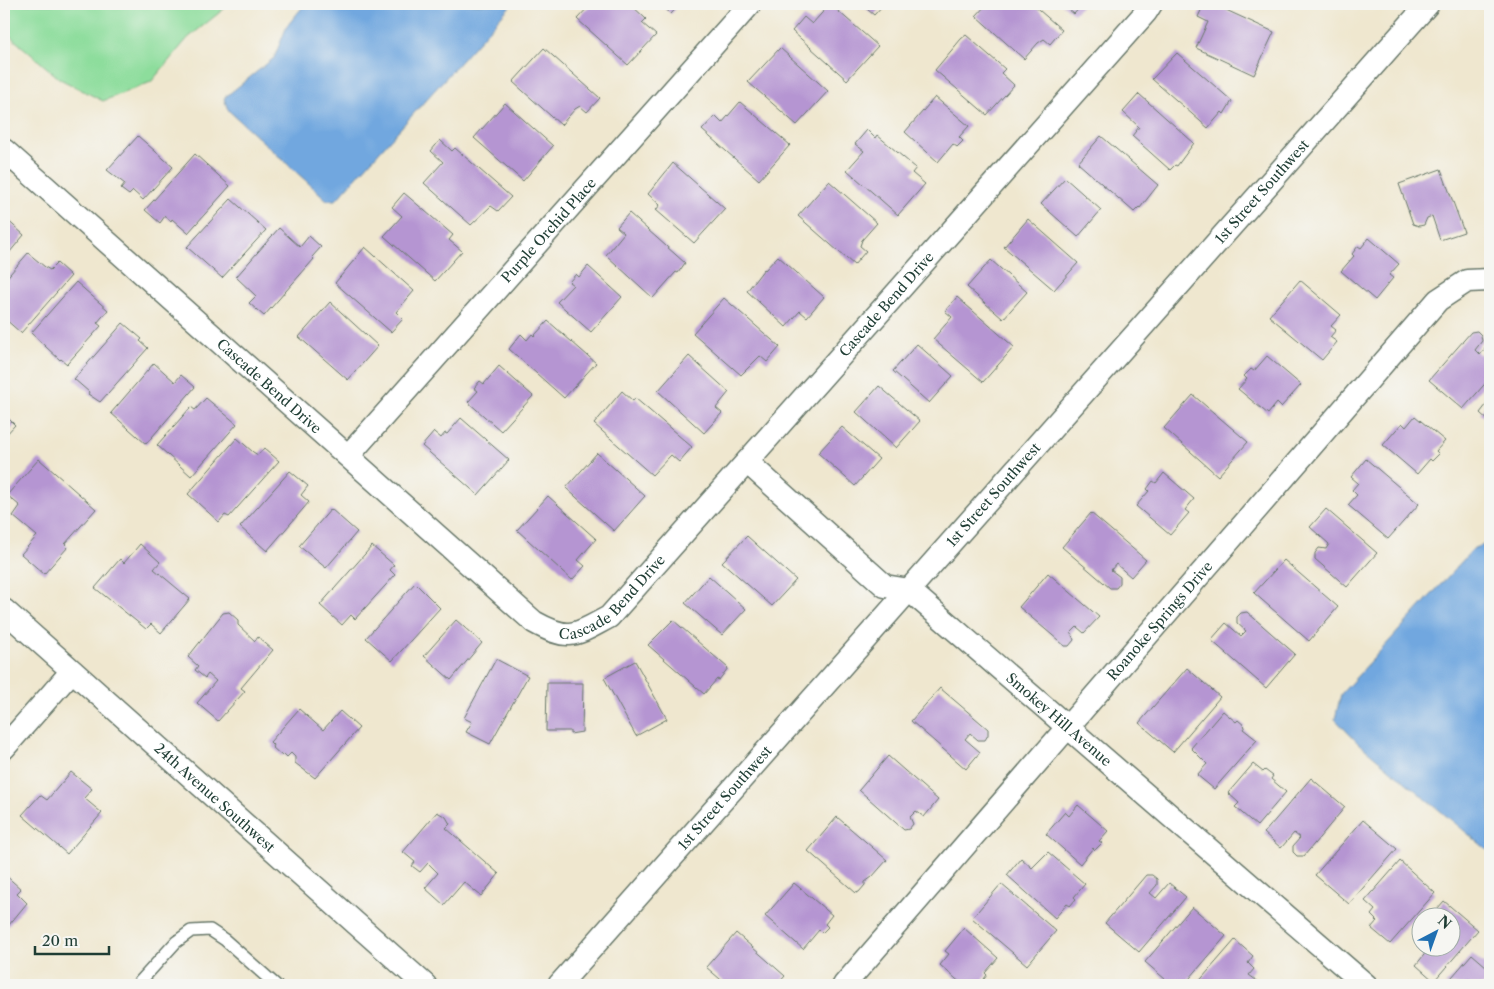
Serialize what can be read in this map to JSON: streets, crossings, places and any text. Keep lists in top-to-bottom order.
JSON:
{
  "streets": {
    "street": [
      "1st Street Southwest",
      "Purple Orchid Place",
      "Cascade Bend Drive",
      "Roanoke Springs Drive",
      "Smokey Hill Avenue",
      "24th Avenue Southwest"
    ]
  },
  "crossings": [
    ["1st Street Southwest", "Smokey Hill Avenue"],
    ["Purple Orchid Place", "Cascade Bend Drive"],
    ["Cascade Bend Drive", "Smokey Hill Avenue"],
    ["Roanoke Springs Drive", "Smokey Hill Avenue"]
  ],
  "scale_bar": "20 m",
  "north": "top right"
}
